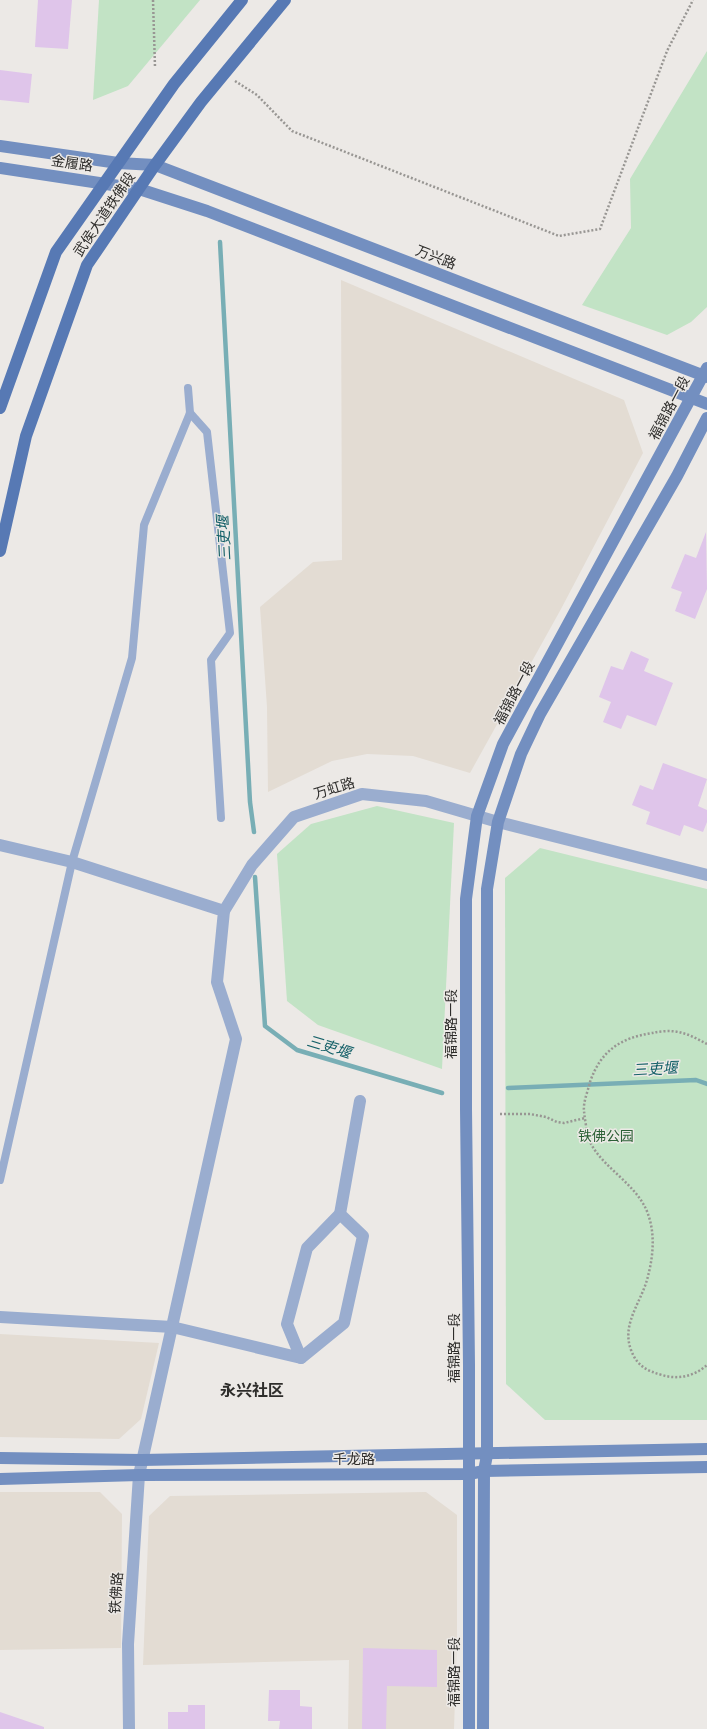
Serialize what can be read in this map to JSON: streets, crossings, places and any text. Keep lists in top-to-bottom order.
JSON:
{
  "streets": {
    "main road": ["武侯大道铁佛段"],
    "street": [
      "金履路",
      "万兴路",
      "福锦路一段",
      "万虹路",
      "千龙路",
      "铁佛路"
    ]
  },
  "crossings": [
    ["金履路", "武侯大道铁佛段"],
    ["金履路", "万兴路"],
    ["金履路", "福锦路一段"],
    ["武侯大道铁佛段", "万兴路"],
    ["万兴路", "福锦路一段"],
    ["福锦路一段", "万虹路"],
    ["福锦路一段", "千龙路"],
    ["万虹路", "铁佛路"],
    ["千龙路", "铁佛路"]
  ],
  "districts": ["永兴社区"],
  "water": ["三吏堰"],
  "parks": ["铁佛公园"]
}
